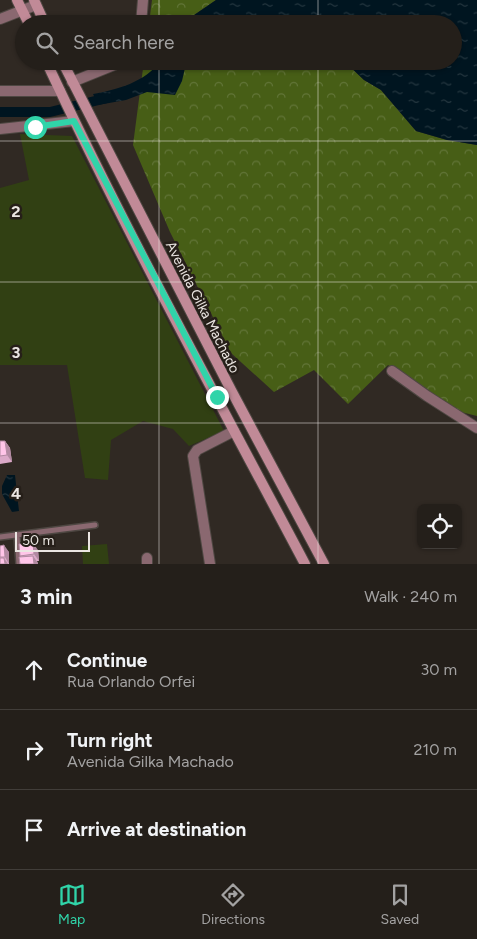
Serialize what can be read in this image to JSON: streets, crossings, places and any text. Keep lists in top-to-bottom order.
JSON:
{
  "streets": {
    "street": ["Avenida Gilka Machado"]
  },
  "scale_bar": "50 m",
  "page": {
    "search": "Search here",
    "scale": "50 m",
    "heading": ["3 min", "Walk · 240 m"],
    "list": [
      ["Continue", "Rua Orlando Orfei", "30 m"],
      ["Turn right", "Avenida Gilka Machado", "210 m"],
      "Arrive at destination"
    ],
    "nav": ["Map", "Directions", "Saved"]
  },
  "grid": {
    "rows": ["2", "3", "4"]
  }
}
